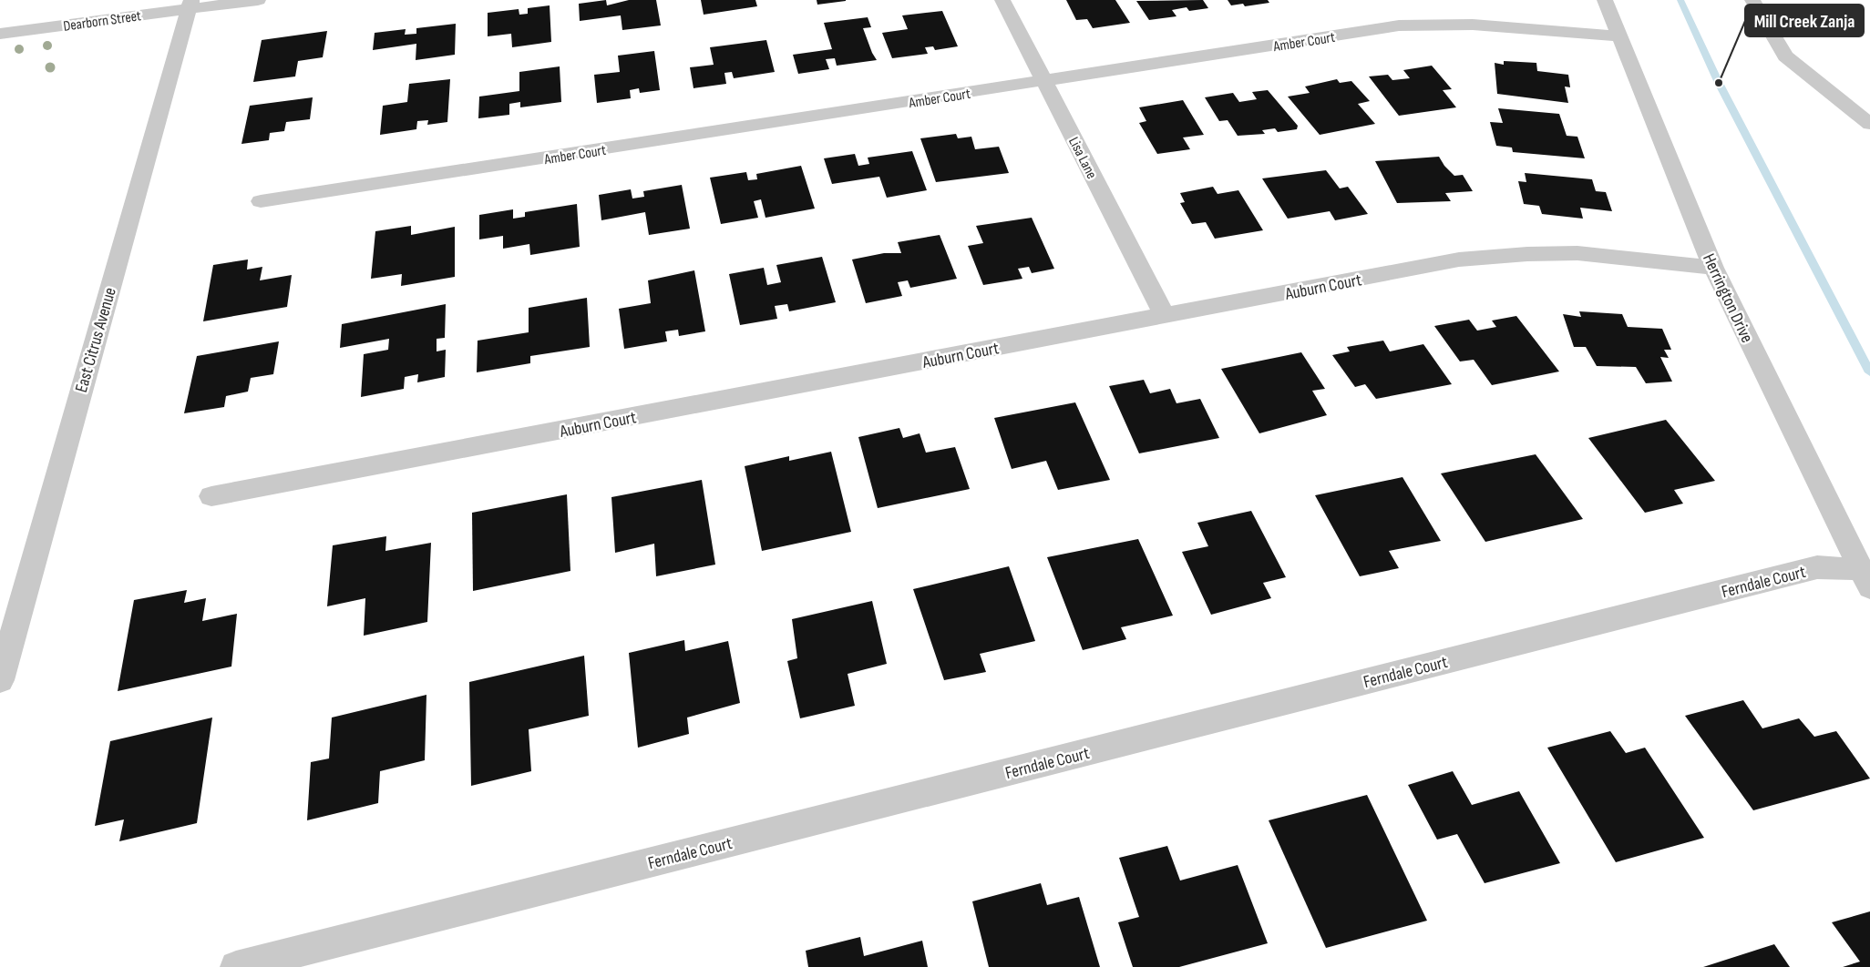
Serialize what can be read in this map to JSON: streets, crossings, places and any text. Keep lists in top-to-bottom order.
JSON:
{
  "streets": {
    "street": [
      "Dearborn Street",
      "Amber Court",
      "Lisa Lane",
      "Auburn Court",
      "Herrington Drive",
      "East Citrus Avenue",
      "Ferndale Court"
    ]
  },
  "crossings": [
    ["Dearborn Street", "East Citrus Avenue"],
    ["Amber Court", "Lisa Lane"],
    ["Amber Court", "Herrington Drive"],
    ["Lisa Lane", "Auburn Court"],
    ["Auburn Court", "Herrington Drive"],
    ["Herrington Drive", "Ferndale Court"]
  ],
  "places": ["Mill Creek Zanja"]
}
